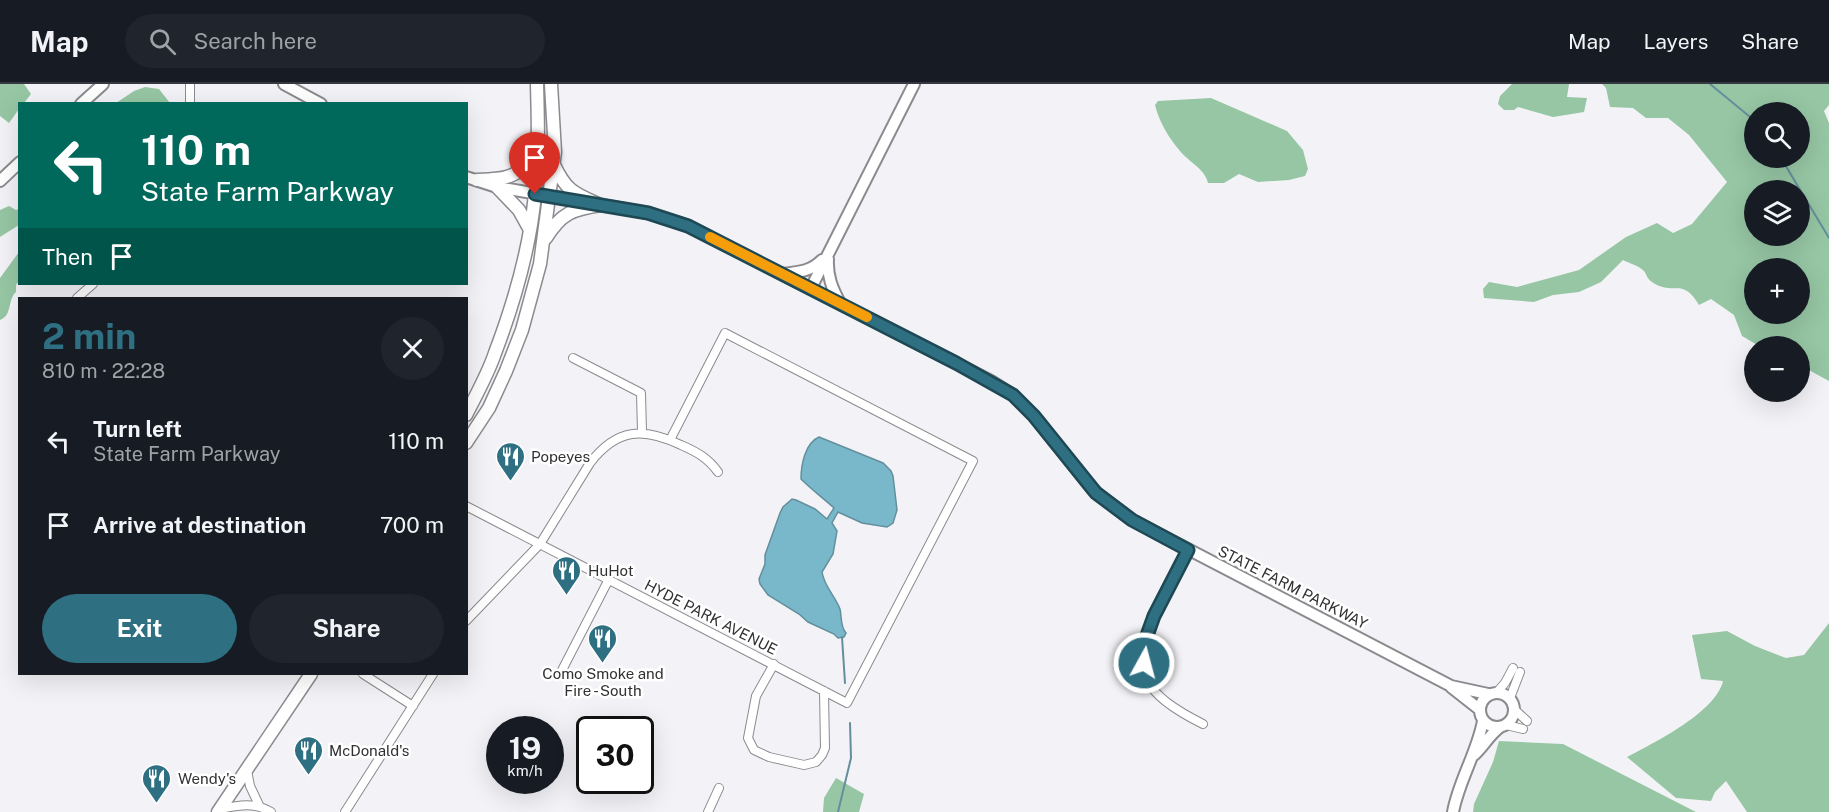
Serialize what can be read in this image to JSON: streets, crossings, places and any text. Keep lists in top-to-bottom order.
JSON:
{
  "streets": {
    "street": ["STATE FARM PARKWAY", "HYDE PARK AVENUE"]
  },
  "places": {
    "restaurant": [
      "Popeyes",
      "HuHot",
      "Como Smoke and Fire - South",
      "McDonald's",
      "Wendy's"
    ]
  },
  "page": {
    "header": "Map",
    "search": "Search here",
    "nav": ["Map", "Layers", "Share"],
    "map_buttons": ["+", "−"],
    "turn": ["110 m", "State Farm Parkway"],
    "then": "Then",
    "heading": ["2 min", "810 m · 22:28"],
    "list": [
      {
        "name": "Turn left",
        "note": "State Farm Parkway",
        "value": "110 m"
      },
      {
        "name": "Arrive at destination",
        "value": "700 m"
      }
    ],
    "buttons": ["Exit", "Share"],
    "speed": "19 km/h",
    "limit": "30"
  }
}
